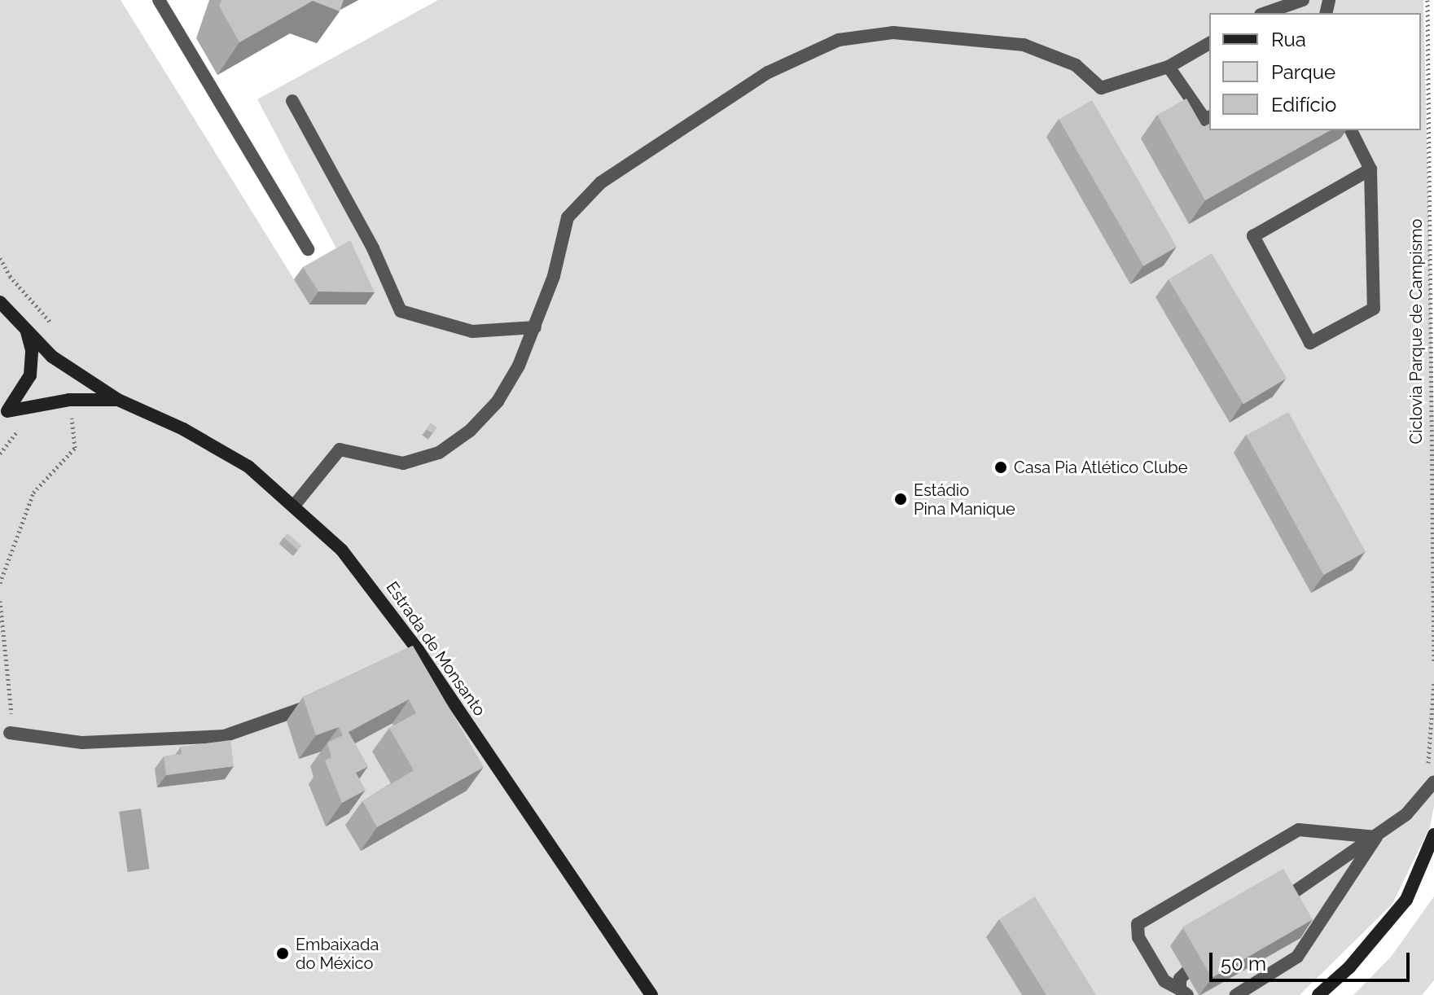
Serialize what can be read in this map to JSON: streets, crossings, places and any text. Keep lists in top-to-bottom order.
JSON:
{
  "streets": {
    "street": ["Estrada de Monsanto"],
    "path": ["Ciclovia Parque de Campismo"]
  },
  "places": ["Casa Pia Atlético Clube", "Estádio Pina Manique", "Embaixada do México"],
  "legend": ["Rua", "Parque", "Edifício"],
  "scale_bar": "50 m"
}
